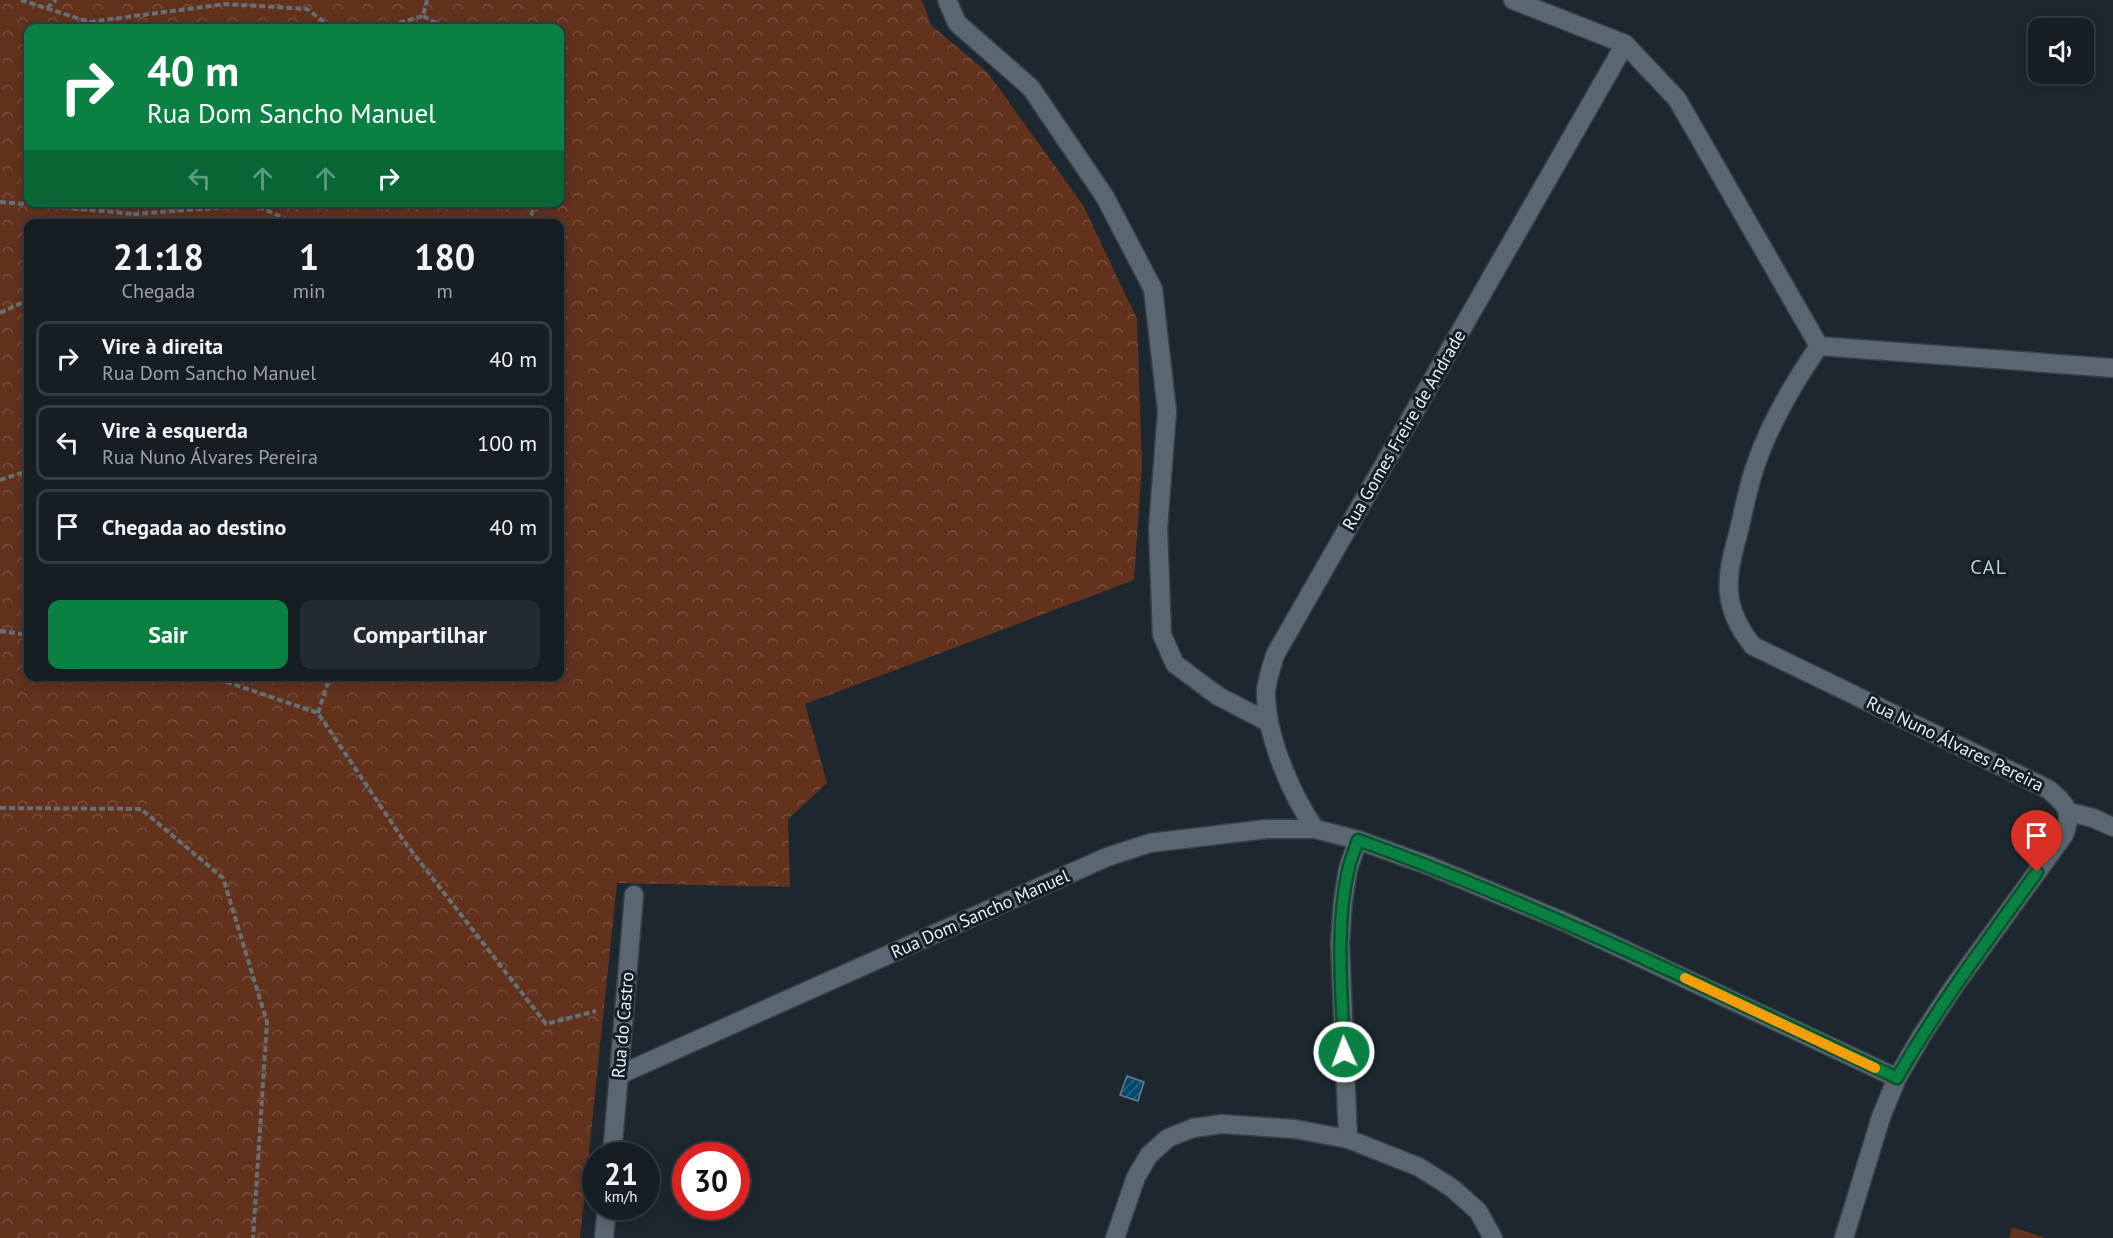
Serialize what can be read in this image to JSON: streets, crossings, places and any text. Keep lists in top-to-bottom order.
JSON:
{
  "streets": {
    "street": [
      "Rua Gomes Freire de Andrade",
      "Rua Nuno Álvares Pereira",
      "Rua Dom Sancho Manuel",
      "Rua do Castro"
    ]
  },
  "crossings": [
    ["Rua Gomes Freire de Andrade", "Rua Dom Sancho Manuel"],
    ["Rua Dom Sancho Manuel", "Rua do Castro"]
  ],
  "districts": ["CAL"],
  "page": {
    "turn": ["40 m", "Rua Dom Sancho Manuel"],
    "eta": [
      "21:18",
      "Chegada",
      "1",
      "min",
      "180",
      "m"
    ],
    "list": [
      {
        "name": "Vire à direita",
        "note": "Rua Dom Sancho Manuel",
        "value": "40 m"
      },
      {
        "name": "Vire à esquerda",
        "note": "Rua Nuno Álvares Pereira",
        "value": "100 m"
      },
      {
        "name": "Chegada ao destino",
        "value": "40 m"
      }
    ],
    "buttons": ["Sair", "Compartilhar"],
    "speed": "21 km/h",
    "limit": "30"
  }
}
